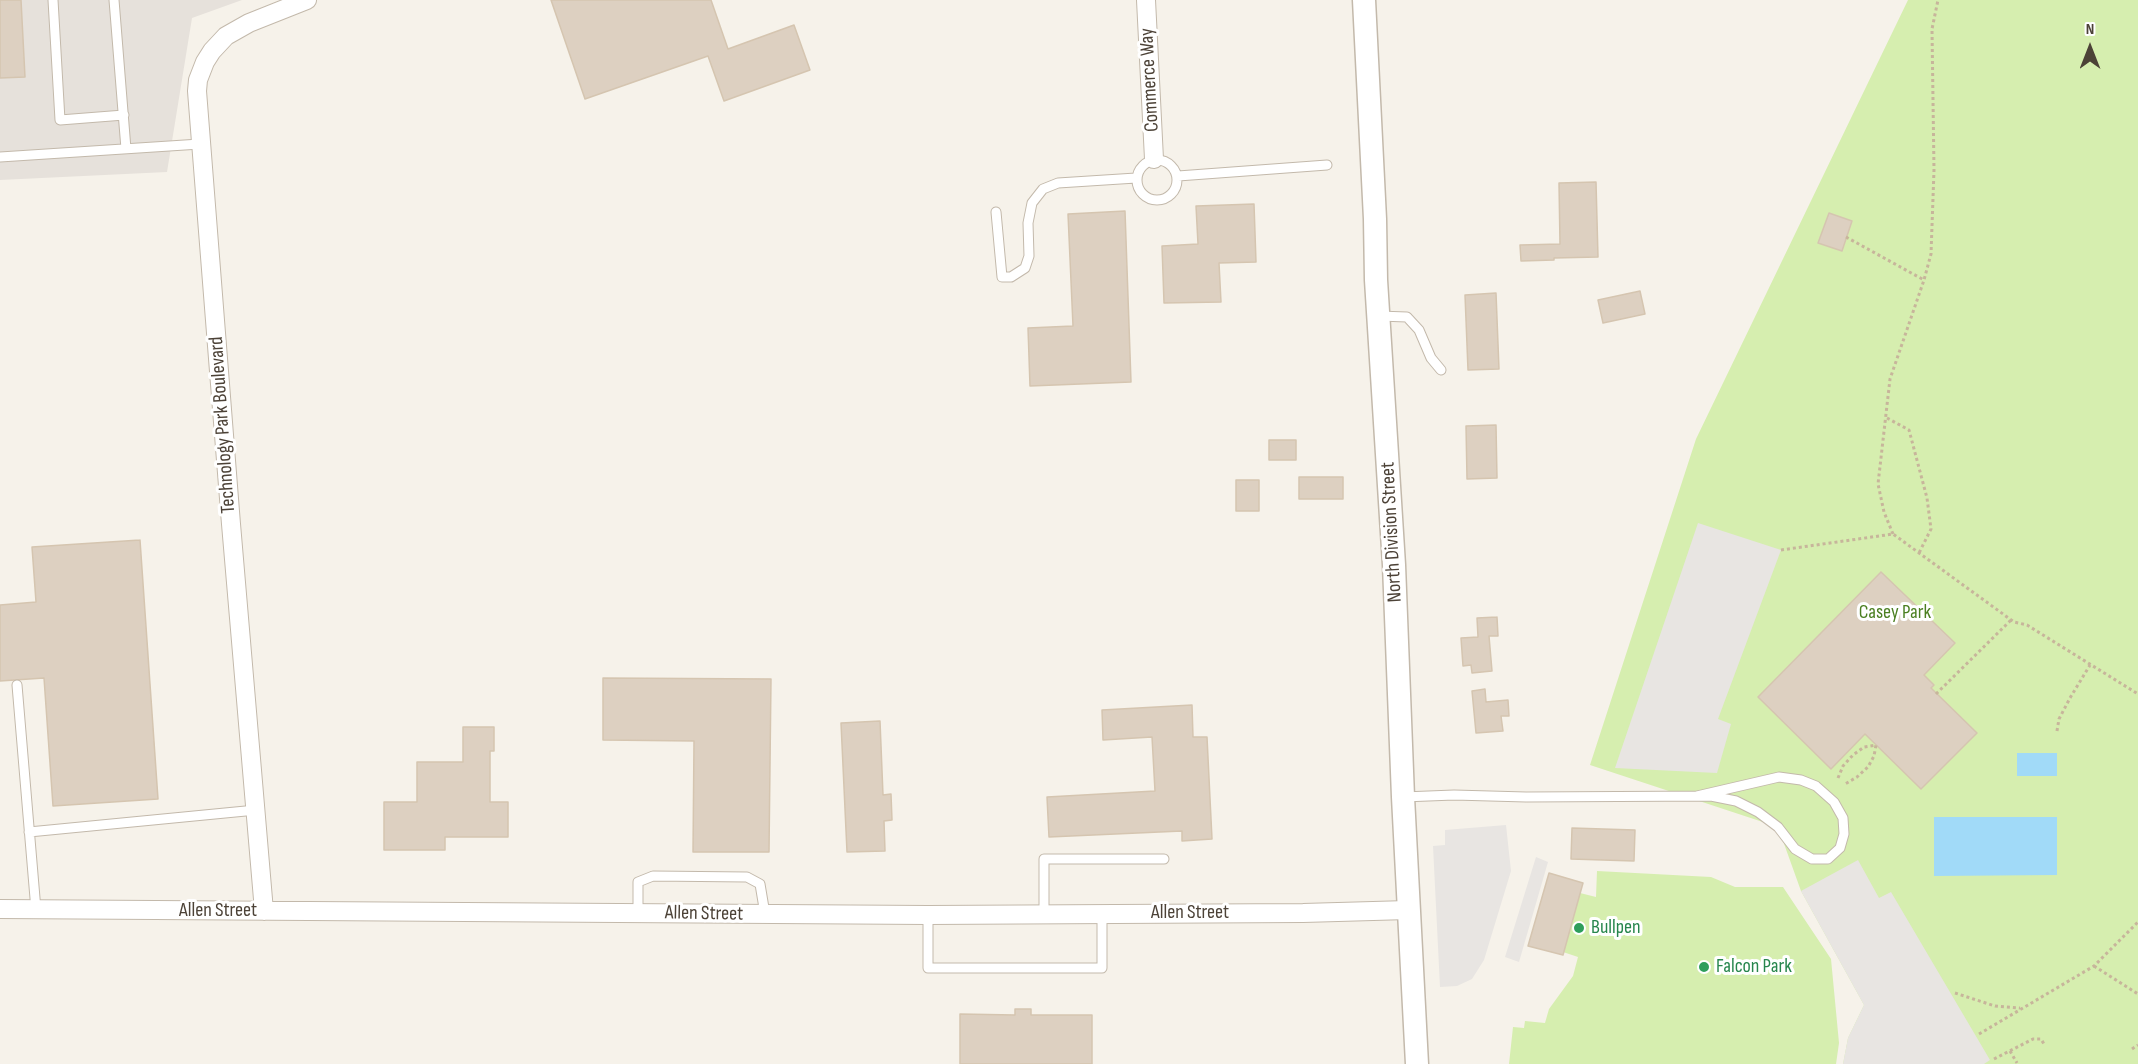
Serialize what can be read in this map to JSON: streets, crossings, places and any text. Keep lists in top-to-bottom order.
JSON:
{
  "streets": {
    "street": [
      "Commerce Way",
      "Technology Park Boulevard",
      "North Division Street",
      "Allen Street"
    ]
  },
  "crossings": [
    ["Technology Park Boulevard", "Allen Street"],
    ["North Division Street", "Allen Street"]
  ],
  "parks": ["Casey Park"],
  "places": ["Bullpen", "Falcon Park"],
  "north": "top"
}
